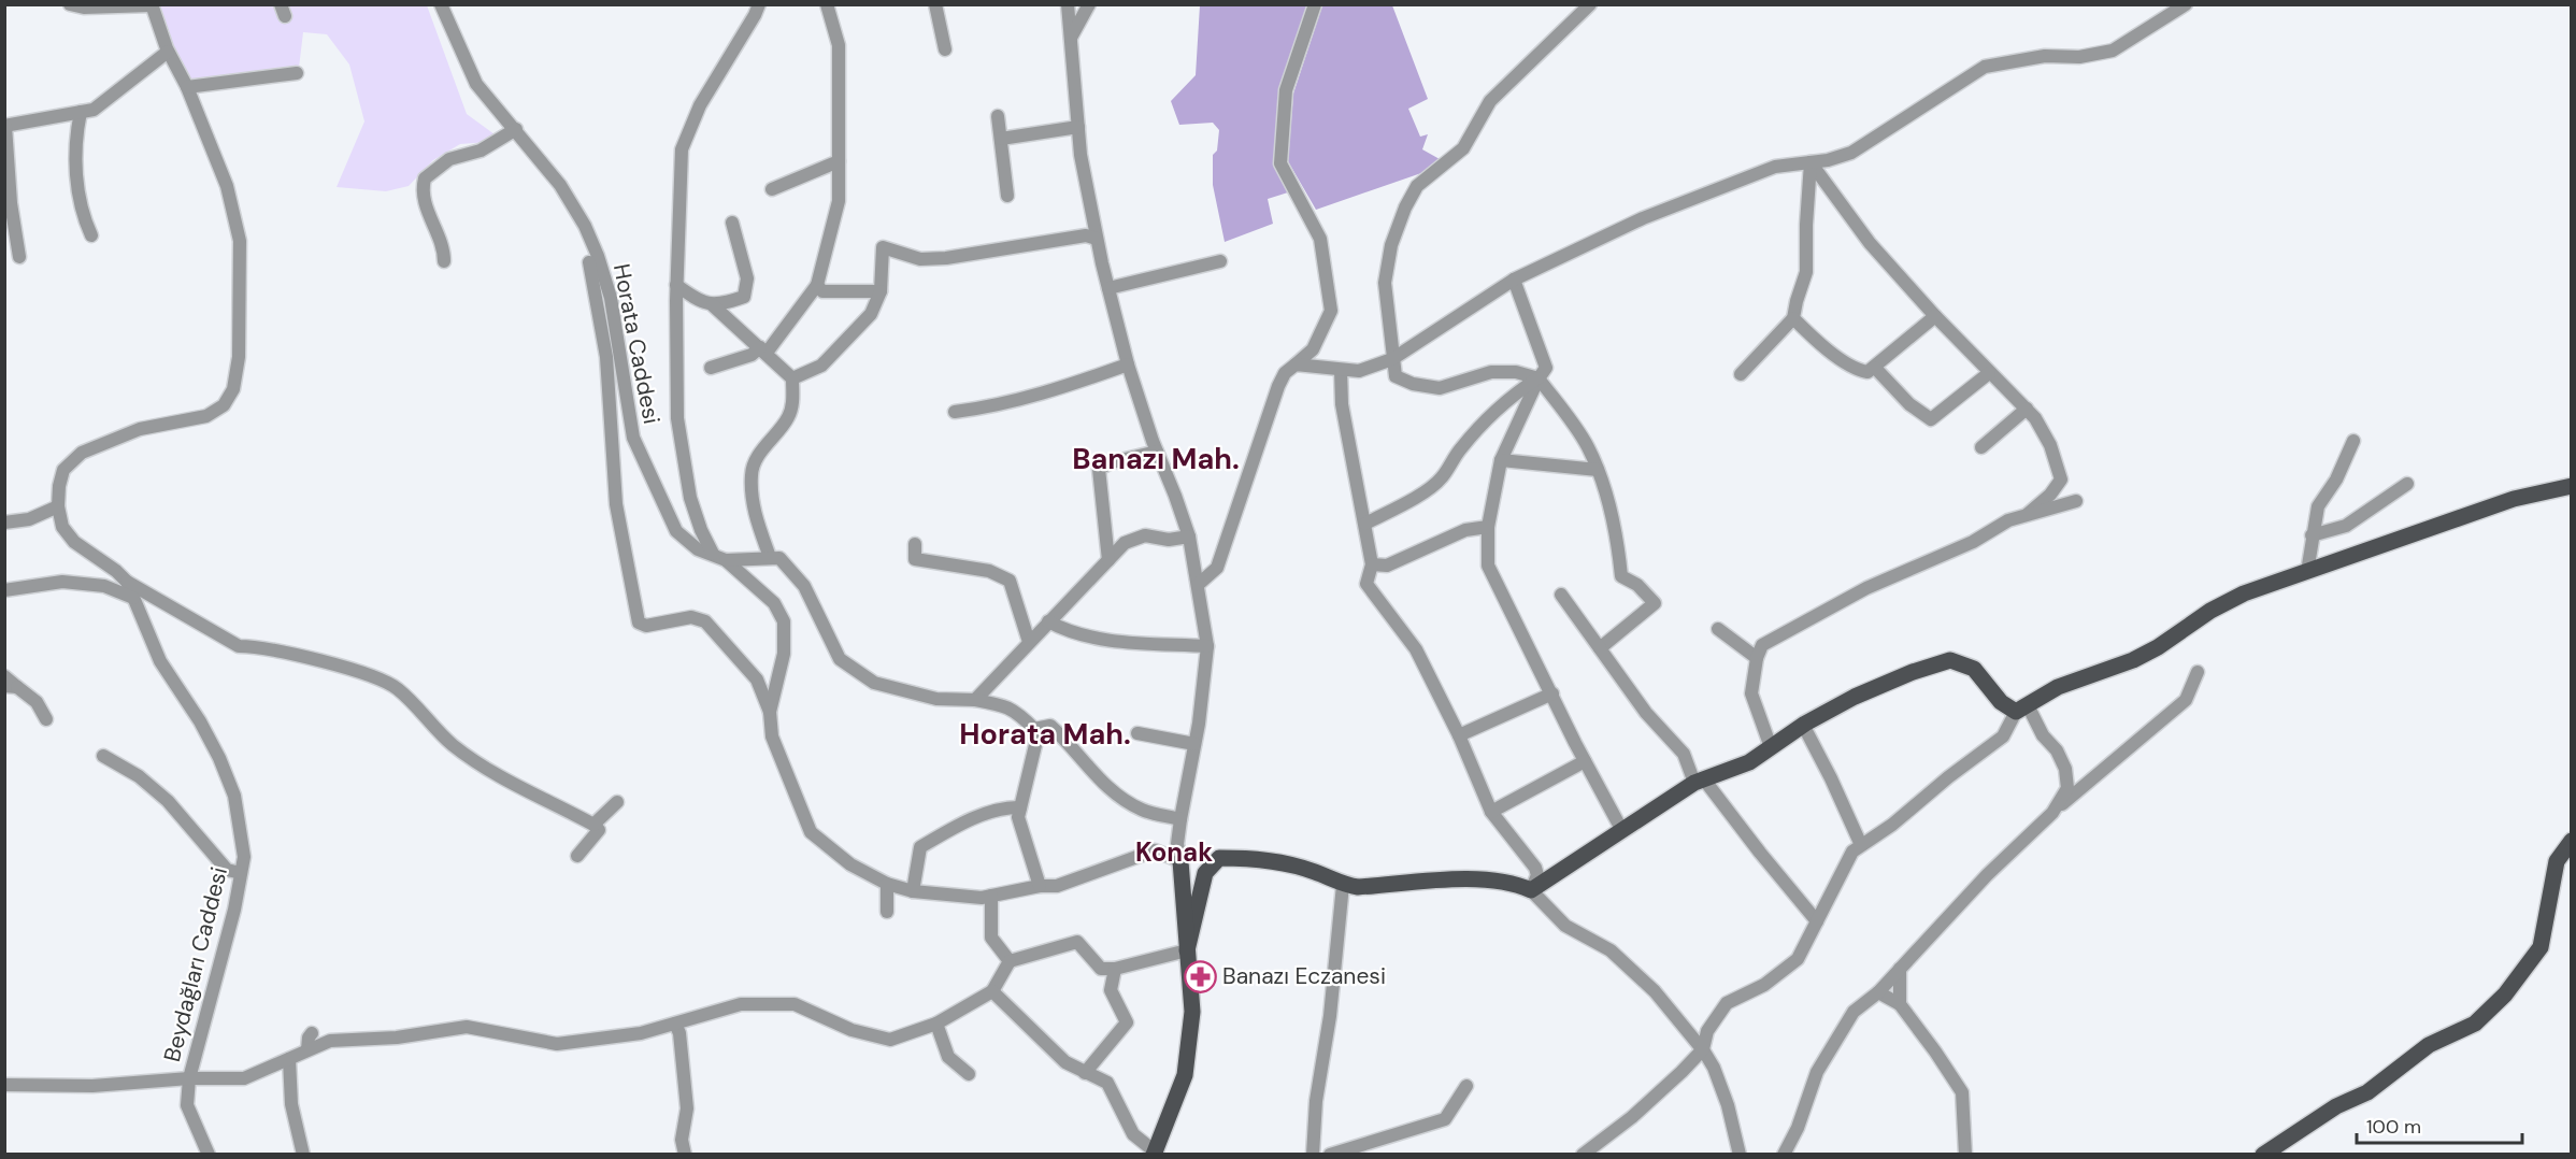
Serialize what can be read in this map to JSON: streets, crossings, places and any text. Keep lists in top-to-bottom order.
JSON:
{
  "streets": {
    "street": ["Horata Caddesi", "Beydağları Caddesi"]
  },
  "districts": ["Banazı Mah.", "Horata Mah.", "Konak"],
  "places": {
    "pharmacy": ["Banazı Eczanesi"]
  },
  "scale_bar": "100 m"
}
